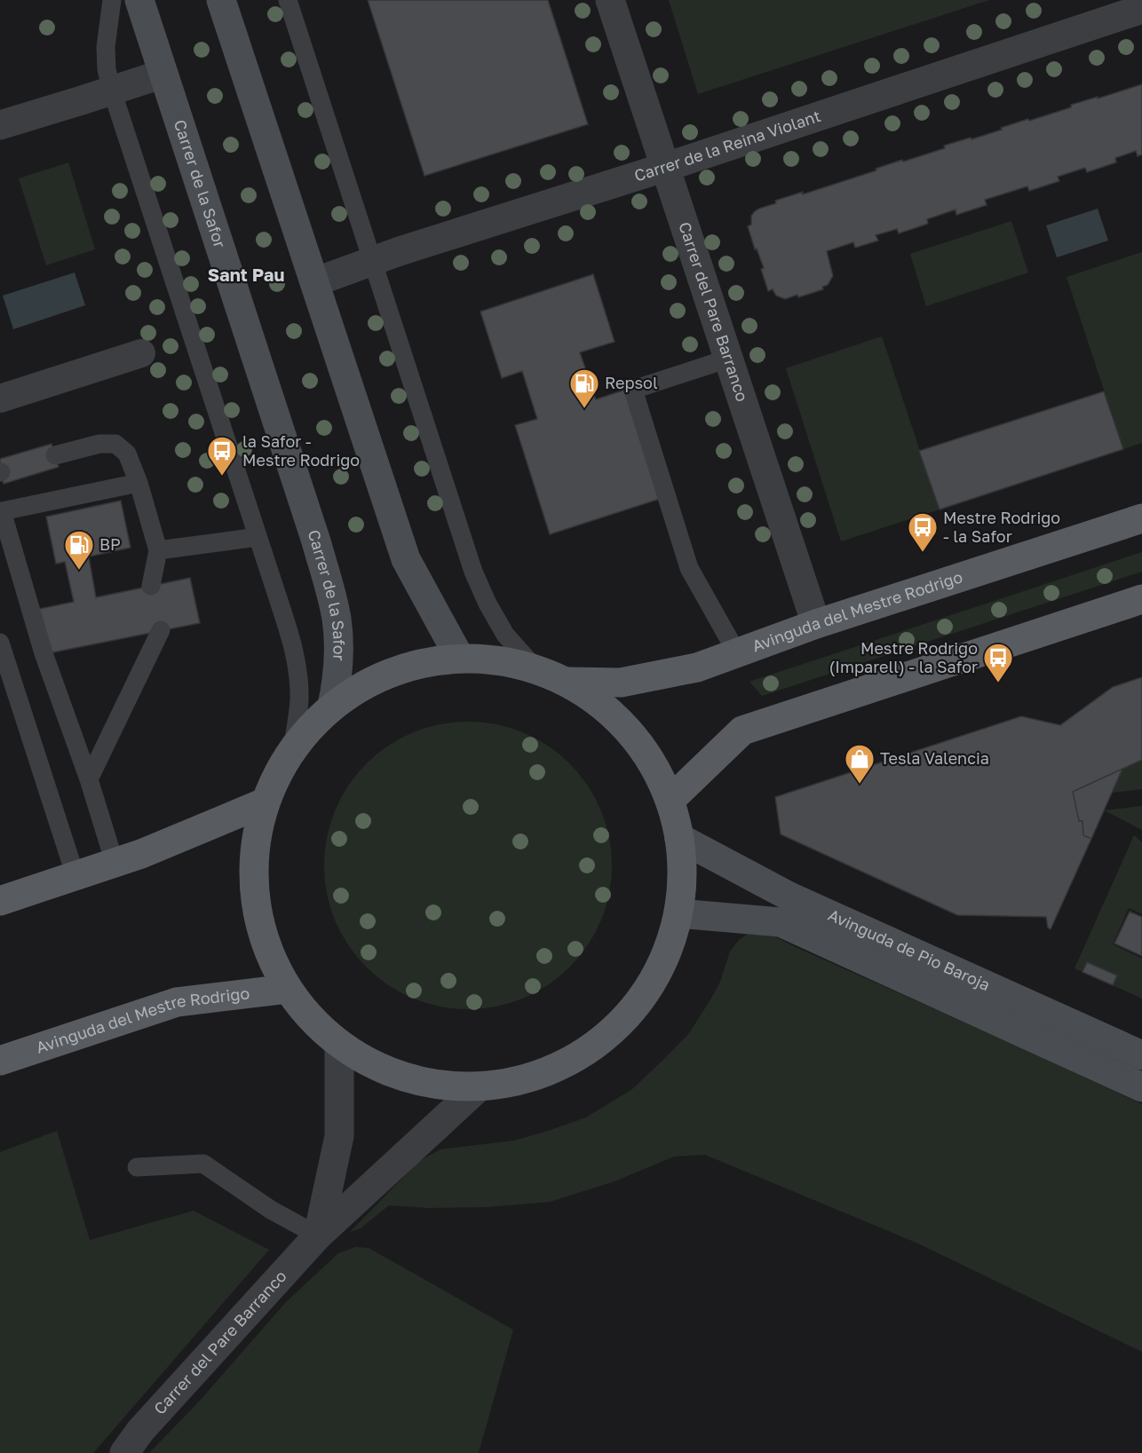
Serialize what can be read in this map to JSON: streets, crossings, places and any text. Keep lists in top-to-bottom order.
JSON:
{
  "streets": {
    "main road": ["Carrer de la Safor", "Avinguda del Mestre Rodrigo", "Avinguda de Pio Baroja"],
    "street": ["Carrer de la Reina Violant", "Carrer del Pare Barranco"]
  },
  "crossings": [
    ["Carrer de la Reina Violant", "Carrer del Pare Barranco"],
    ["Carrer del Pare Barranco", "Avinguda del Mestre Rodrigo"]
  ],
  "districts": ["Sant Pau"],
  "places": {
    "fuel station": ["Repsol", "BP"],
    "bus stop": ["la Safor - Mestre Rodrigo", "Mestre Rodrigo - la Safor", "Mestre Rodrigo (Imparell) - la Safor"],
    "shop": ["Tesla Valencia"]
  }
}
